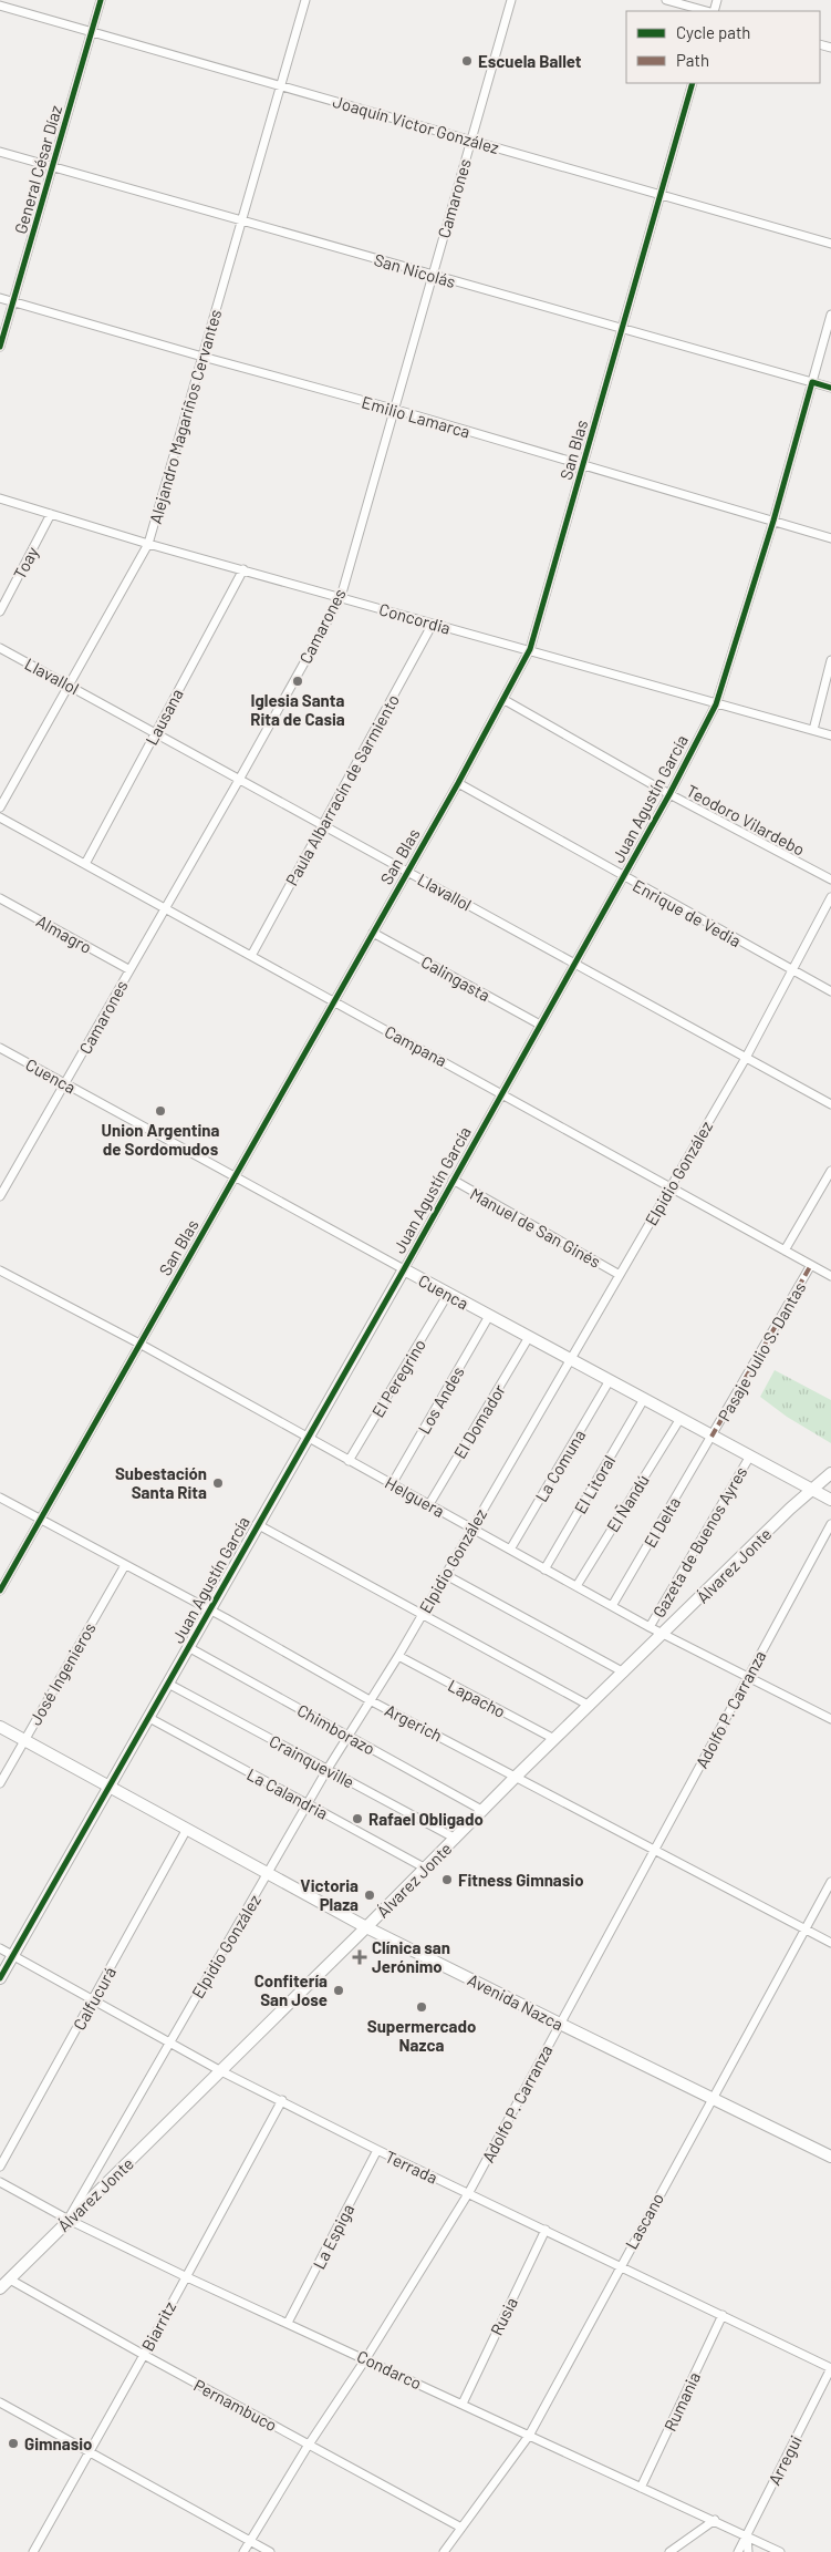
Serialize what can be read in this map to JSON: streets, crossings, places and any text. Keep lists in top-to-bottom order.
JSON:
{
  "streets": {
    "street": [
      "Joaquín Victor González",
      "General César Díaz",
      "Camarones",
      "San Nicolás",
      "Alejandro Magariños Cervantes",
      "Emilio Lamarca",
      "San Blas",
      "Toay",
      "Concordia",
      "Llavallol",
      "Lausana",
      "Paula Albarracín de Sarmiento",
      "Juan Agustín García",
      "Teodoro Vilardebo",
      "Enrique de Vedia",
      "Almagro",
      "Calingasta",
      "Campana",
      "Cuenca",
      "Elpidio González",
      "Manuel de San Ginés",
      "Pasaje Julio S. Dantas",
      "El Peregrino",
      "Los Andes",
      "El Domador",
      "La Comuna",
      "El Litoral",
      "Helguera",
      "El Ñandú",
      "El Delta",
      "Gazeta de Buenos Ayres",
      "Álvarez Jonte",
      "José Ingenieros",
      "Lapacho",
      "Adolfo P. Carranza",
      "Argerich",
      "Chimborazo",
      "Crainqueville",
      "La Calandria",
      "Calfucurá",
      "Avenida Nazca",
      "Terrada",
      "Lascano",
      "La Espiga",
      "Rusia",
      "Biarritz",
      "Condarco",
      "Rumania",
      "Pernambuco",
      "Arregui"
    ]
  },
  "crossings": [
    ["Joaquín Victor González", "General César Díaz"],
    ["Joaquín Victor González", "Camarones"],
    ["Joaquín Victor González", "Alejandro Magariños Cervantes"],
    ["Joaquín Victor González", "San Blas"],
    ["General César Díaz", "San Nicolás"],
    ["General César Díaz", "Emilio Lamarca"],
    ["Camarones", "San Nicolás"],
    ["Camarones", "Emilio Lamarca"],
    ["Camarones", "Concordia"],
    ["Camarones", "Llavallol"],
    ["Camarones", "Almagro"],
    ["Camarones", "Campana"],
    ["Camarones", "Cuenca"],
    ["San Nicolás", "Alejandro Magariños Cervantes"],
    ["San Nicolás", "San Blas"],
    ["San Nicolás", "Juan Agustín García"],
    ["Alejandro Magariños Cervantes", "Emilio Lamarca"],
    ["Alejandro Magariños Cervantes", "Concordia"],
    ["Alejandro Magariños Cervantes", "Llavallol"],
    ["Emilio Lamarca", "San Blas"],
    ["Emilio Lamarca", "Juan Agustín García"],
    ["San Blas", "Concordia"],
    ["San Blas", "Llavallol"],
    ["San Blas", "Teodoro Vilardebo"],
    ["San Blas", "Enrique de Vedia"],
    ["San Blas", "Calingasta"],
    ["San Blas", "Campana"],
    ["San Blas", "Cuenca"],
    ["San Blas", "Helguera"],
    ["San Blas", "Argerich"],
    ["Toay", "Concordia"],
    ["Concordia", "Lausana"],
    ["Concordia", "Paula Albarracín de Sarmiento"],
    ["Concordia", "Juan Agustín García"],
    ["Llavallol", "Lausana"],
    ["Llavallol", "Paula Albarracín de Sarmiento"],
    ["Llavallol", "Juan Agustín García"],
    ["Llavallol", "Elpidio González"],
    ["Lausana", "Campana"],
    ["Paula Albarracín de Sarmiento", "Campana"],
    ["Juan Agustín García", "Teodoro Vilardebo"],
    ["Juan Agustín García", "Enrique de Vedia"],
    ["Juan Agustín García", "Calingasta"],
    ["Juan Agustín García", "Campana"],
    ["Juan Agustín García", "Cuenca"],
    ["Juan Agustín García", "Manuel de San Ginés"],
    ["Juan Agustín García", "Helguera"],
    ["Juan Agustín García", "Argerich"],
    ["Juan Agustín García", "Chimborazo"],
    ["Juan Agustín García", "Crainqueville"],
    ["Juan Agustín García", "La Calandria"],
    ["Juan Agustín García", "Avenida Nazca"],
    ["Juan Agustín García", "Terrada"],
    ["Enrique de Vedia", "Elpidio González"],
    ["Campana", "Elpidio González"],
    ["Campana", "Pasaje Julio S. Dantas"],
    ["Cuenca", "Elpidio González"],
    ["Cuenca", "Pasaje Julio S. Dantas"],
    ["Cuenca", "El Peregrino"],
    ["Cuenca", "Los Andes"],
    ["Cuenca", "El Domador"],
    ["Cuenca", "La Comuna"],
    ["Cuenca", "El Litoral"],
    ["Cuenca", "El Ñandú"],
    ["Cuenca", "El Delta"],
    ["Cuenca", "Gazeta de Buenos Ayres"],
    ["Cuenca", "Álvarez Jonte"],
    ["Elpidio González", "Manuel de San Ginés"],
    ["Elpidio González", "Helguera"],
    ["Elpidio González", "Álvarez Jonte"],
    ["Elpidio González", "Lapacho"],
    ["Elpidio González", "Argerich"],
    ["Elpidio González", "Chimborazo"],
    ["Elpidio González", "Crainqueville"],
    ["Elpidio González", "La Calandria"],
    ["Elpidio González", "Avenida Nazca"],
    ["Elpidio González", "Terrada"],
    ["Elpidio González", "Condarco"],
    ["Pasaje Julio S. Dantas", "El Delta"],
    ["El Peregrino", "Helguera"],
    ["Los Andes", "Helguera"],
    ["El Domador", "Helguera"],
    ["La Comuna", "Helguera"],
    ["El Litoral", "Helguera"],
    ["Helguera", "El Ñandú"],
    ["Helguera", "El Delta"],
    ["Helguera", "Gazeta de Buenos Ayres"],
    ["Helguera", "Álvarez Jonte"],
    ["Helguera", "Adolfo P. Carranza"],
    ["Álvarez Jonte", "Lapacho"],
    ["Álvarez Jonte", "Argerich"],
    ["Álvarez Jonte", "Chimborazo"],
    ["Álvarez Jonte", "Crainqueville"],
    ["Álvarez Jonte", "La Calandria"],
    ["Álvarez Jonte", "Avenida Nazca"],
    ["Álvarez Jonte", "Terrada"],
    ["Álvarez Jonte", "Condarco"],
    ["Álvarez Jonte", "Pernambuco"],
    ["José Ingenieros", "Argerich"],
    ["José Ingenieros", "Avenida Nazca"],
    ["Adolfo P. Carranza", "Argerich"],
    ["Adolfo P. Carranza", "Avenida Nazca"],
    ["Adolfo P. Carranza", "Terrada"],
    ["Adolfo P. Carranza", "Condarco"],
    ["Adolfo P. Carranza", "Pernambuco"],
    ["Argerich", "Lascano"],
    ["Calfucurá", "Avenida Nazca"],
    ["Calfucurá", "Terrada"],
    ["Avenida Nazca", "Lascano"],
    ["Terrada", "Lascano"],
    ["Terrada", "La Espiga"],
    ["Terrada", "Rusia"],
    ["Terrada", "Biarritz"],
    ["Terrada", "Rumania"],
    ["Terrada", "Arregui"],
    ["Lascano", "Condarco"],
    ["Lascano", "Pernambuco"],
    ["La Espiga", "Condarco"],
    ["Rusia", "Condarco"],
    ["Biarritz", "Condarco"],
    ["Biarritz", "Pernambuco"],
    ["Condarco", "Rumania"],
    ["Condarco", "Arregui"]
  ],
  "places": {
    "other": [
      "Escuela Ballet",
      "Iglesia Santa Rita de Casia",
      "Union Argentina de Sordomudos",
      "Subestación Santa Rita",
      "Rafael Obligado",
      "Fitness Gimnasio",
      "Victoria Plaza",
      "Confitería San Jose",
      "Supermercado Nazca",
      "Gimnasio"
    ],
    "health": ["Clínica san Jerónimo"]
  },
  "legend": ["Cycle path", "Path"]
}
